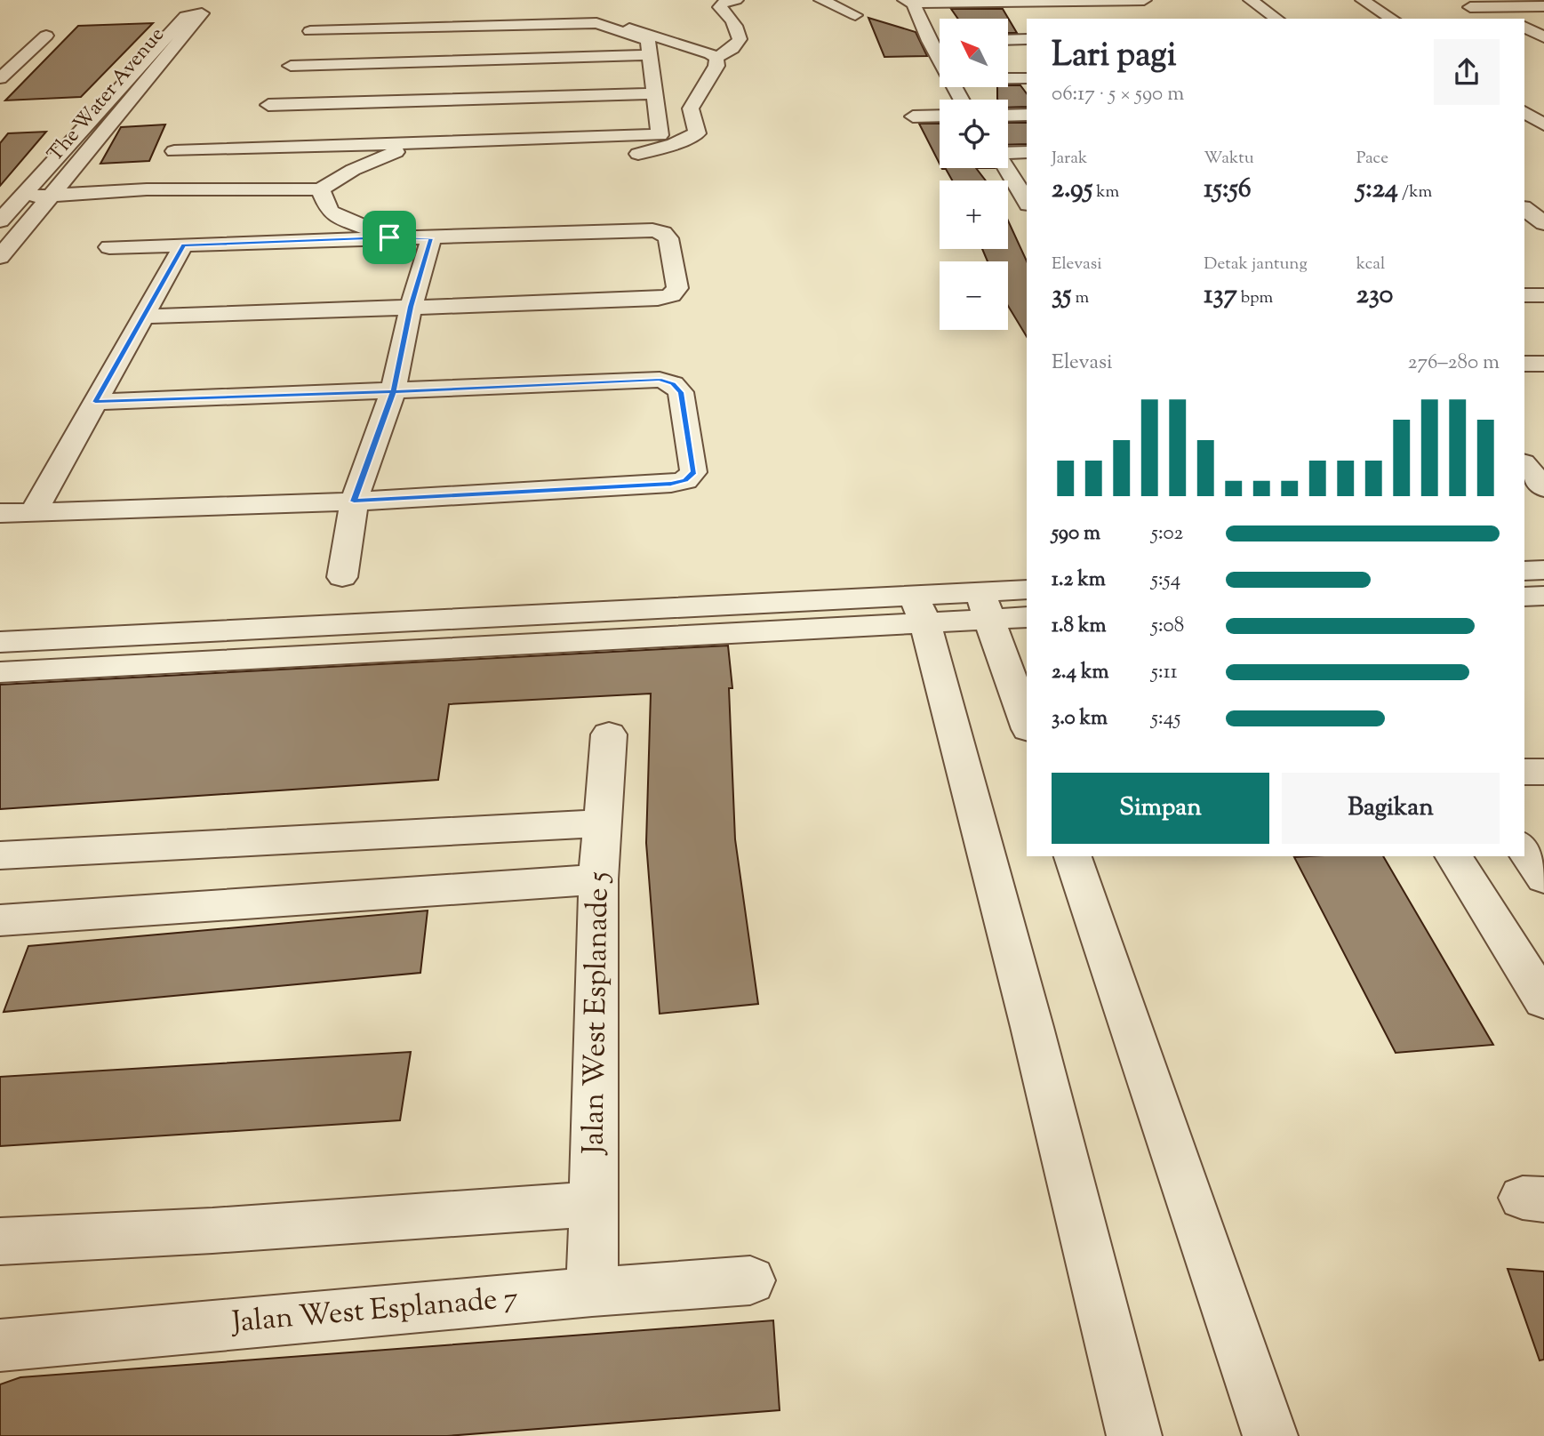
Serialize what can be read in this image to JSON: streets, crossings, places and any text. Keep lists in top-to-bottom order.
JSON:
{
  "streets": {
    "street": ["The Water Avenue", "Jalan West Esplanade 5", "Jalan West Esplanade 7"]
  },
  "crossings": [
    ["Jalan West Esplanade 5", "Jalan West Esplanade 7"]
  ],
  "north": "top left",
  "page": {
    "map_buttons": ["+", "−"],
    "heading": ["Lari pagi", "06:17 · 5 × 590 m"],
    "stats": [
      ["Jarak", "2.95 km"],
      ["Waktu", "15:56"],
      ["Pace", "5:24 /km"],
      ["Elevasi", "35 m"],
      ["Detak jantung", "137 bpm"],
      ["kcal", "230"]
    ],
    "chart": ["Elevasi", "276–280 m"],
    "list": [
      {
        "name": "590 m",
        "note": "5:02"
      },
      {
        "name": "1.2 km",
        "note": "5:54"
      },
      {
        "name": "1.8 km",
        "note": "5:08"
      },
      {
        "name": "2.4 km",
        "note": "5:11"
      },
      {
        "name": "3.0 km",
        "note": "5:45"
      }
    ],
    "buttons": ["Simpan", "Bagikan"]
  }
}
